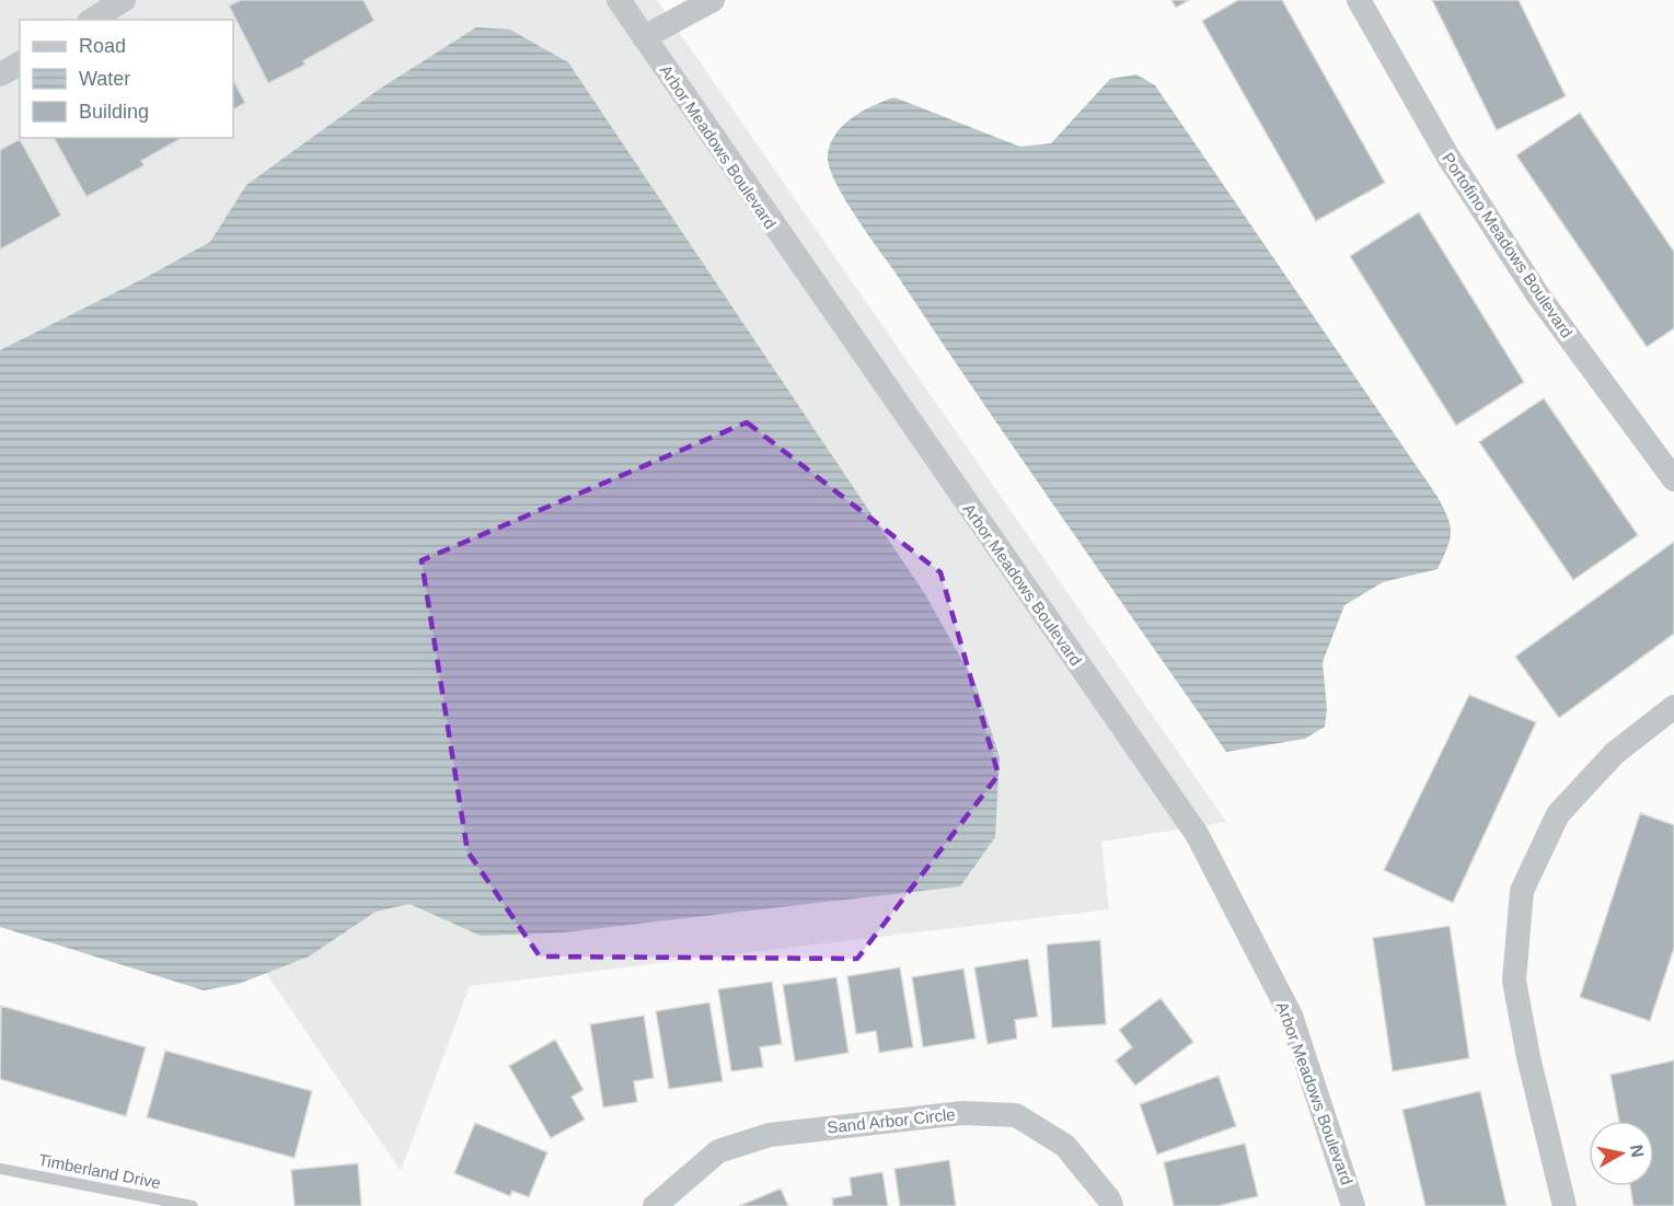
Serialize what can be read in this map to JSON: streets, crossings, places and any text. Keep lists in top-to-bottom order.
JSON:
{
  "streets": {
    "street": ["Arbor Meadows Boulevard", "Portofino Meadows Boulevard", "Sand Arbor Circle"],
    "lane": ["Timberland Drive"]
  },
  "legend": ["Road", "Water", "Building"],
  "north": "right"
}
